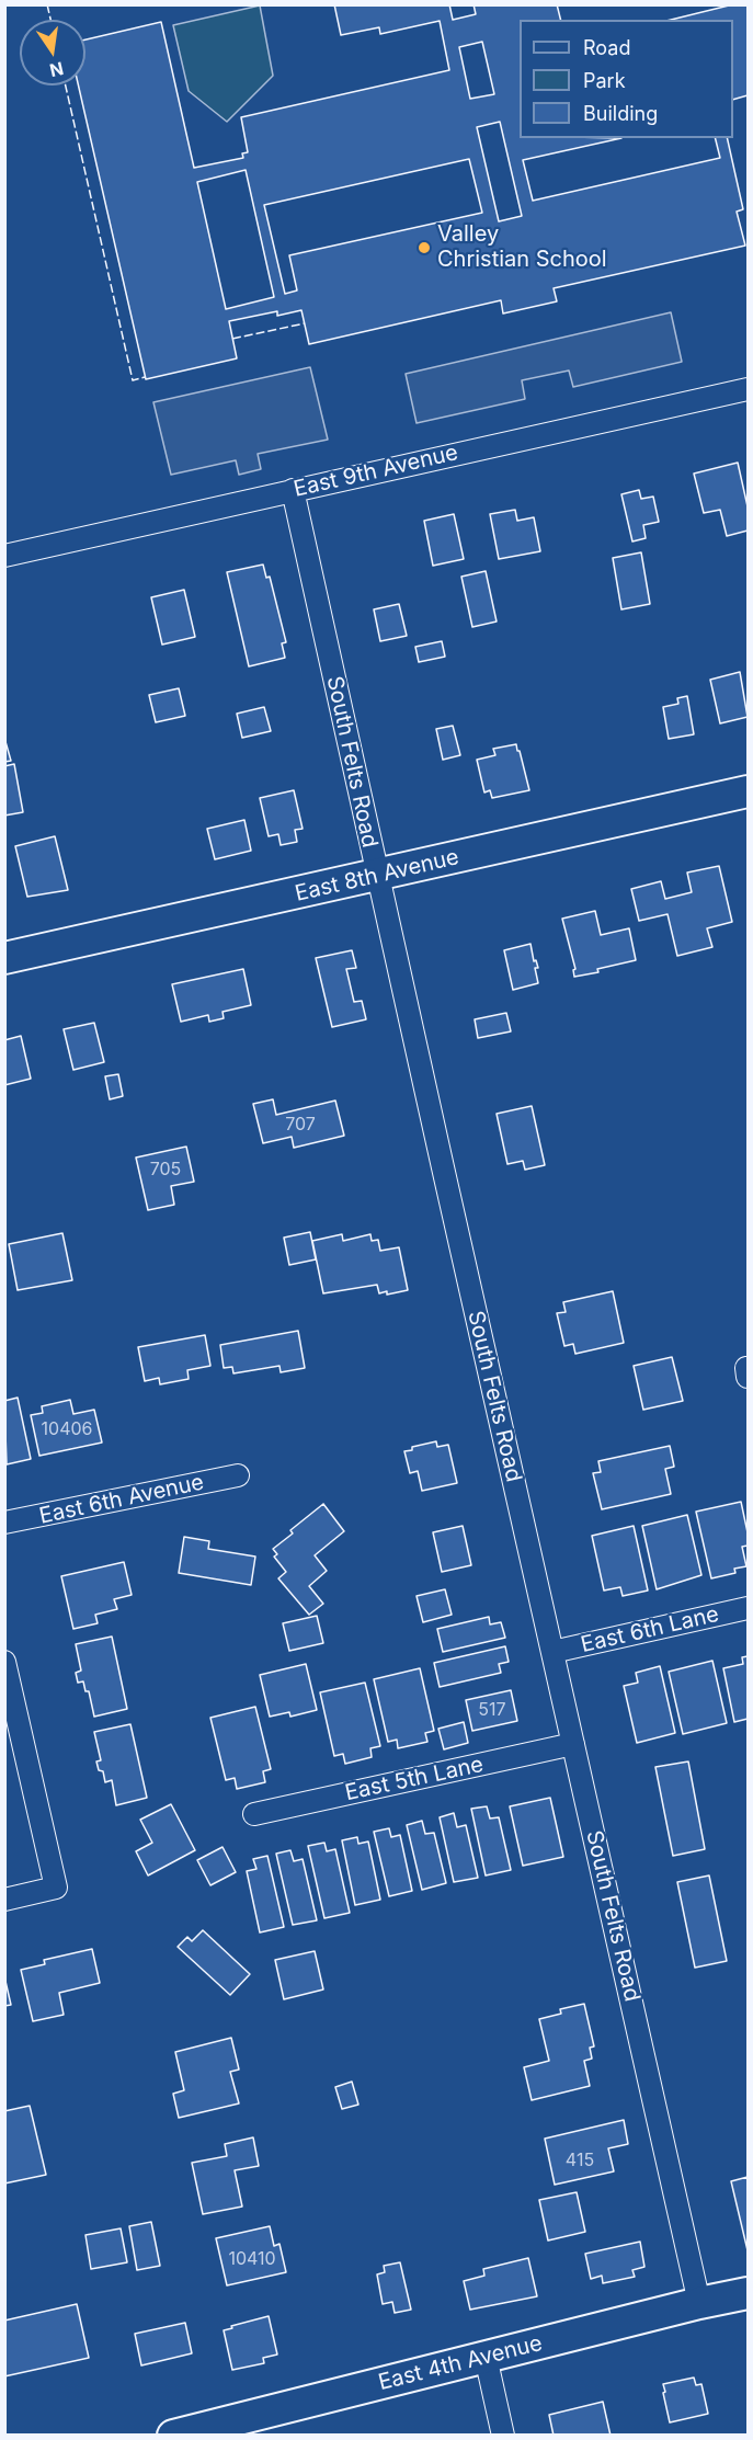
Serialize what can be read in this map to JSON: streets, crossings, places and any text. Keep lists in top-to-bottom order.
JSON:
{
  "streets": {
    "street": [
      "East 9th Avenue",
      "South Felts Road",
      "East 8th Avenue",
      "East 6th Avenue",
      "East 6th Lane",
      "East 5th Lane",
      "East 4th Avenue"
    ]
  },
  "crossings": [
    ["East 9th Avenue", "South Felts Road"],
    ["South Felts Road", "East 8th Avenue"],
    ["South Felts Road", "East 6th Lane"],
    ["South Felts Road", "East 5th Lane"],
    ["South Felts Road", "East 4th Avenue"]
  ],
  "places": ["Valley Christian School"],
  "house_numbers": [
    "707",
    "705",
    "10406",
    "517",
    "415",
    "10410"
  ],
  "legend": ["Road", "Park", "Building"],
  "north": "bottom"
}
